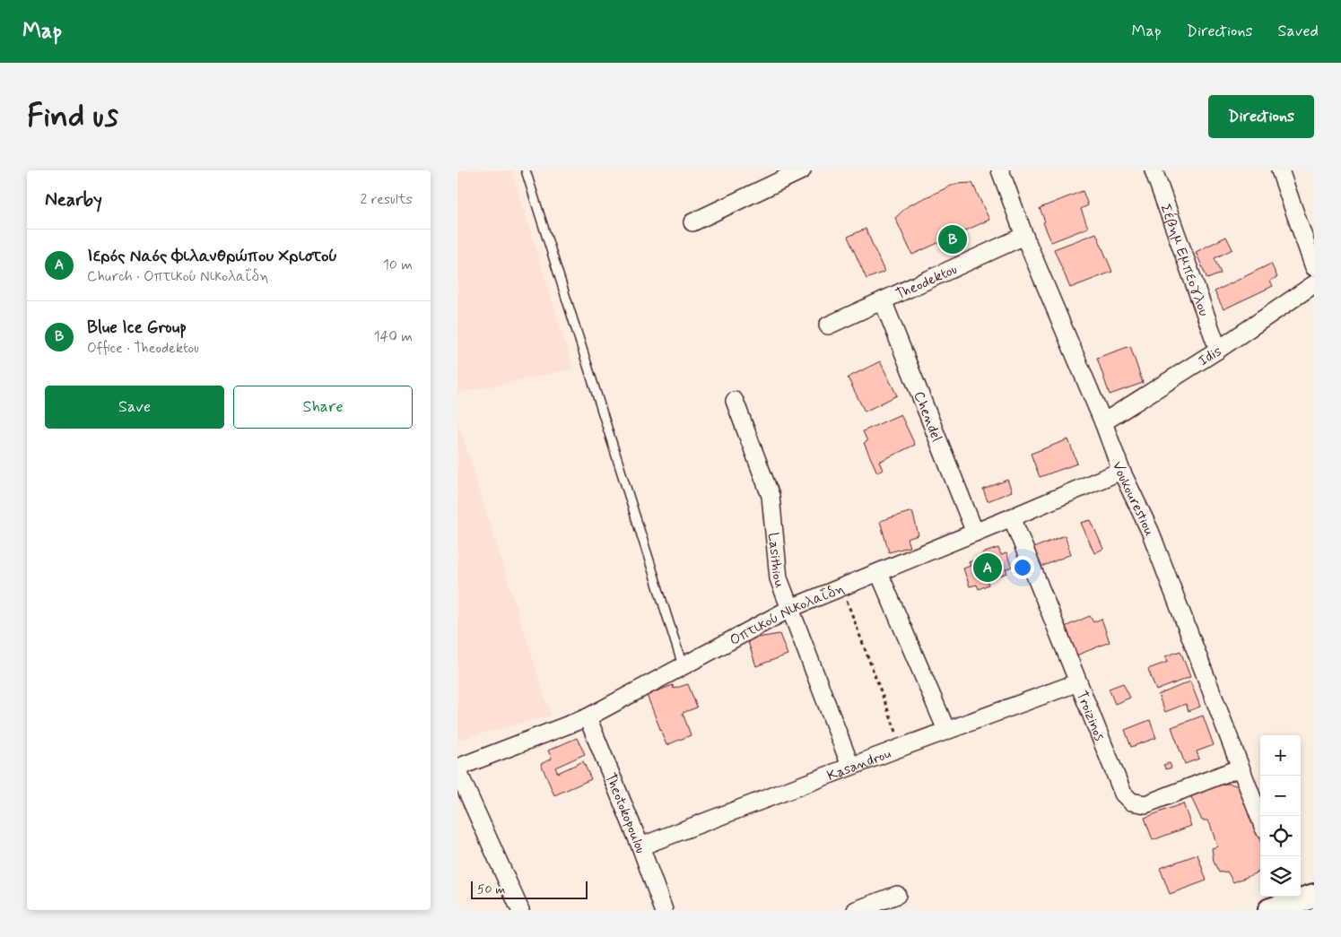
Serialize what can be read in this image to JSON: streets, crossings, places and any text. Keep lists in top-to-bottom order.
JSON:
{
  "streets": {
    "street": [
      "Σέβημ Εμπεογλου",
      "Theodektou",
      "Idis",
      "Chendel",
      "Voukourestiou",
      "Lasithiou",
      "Οπτικού Νικολαΐδη",
      "Troizinos",
      "Kasandrou",
      "Theotokopoulou"
    ]
  },
  "crossings": [
    ["Σέβημ Εμπεογλου", "Idis"],
    ["Theodektou", "Chendel"],
    ["Theodektou", "Voukourestiou"],
    ["Idis", "Voukourestiou"],
    ["Chendel", "Οπτικού Νικολαΐδη"],
    ["Voukourestiou", "Οπτικού Νικολαΐδη"],
    ["Voukourestiou", "Troizinos"],
    ["Lasithiou", "Οπτικού Νικολαΐδη"],
    ["Lasithiou", "Kasandrou"],
    ["Οπτικού Νικολαΐδη", "Troizinos"],
    ["Οπτικού Νικολαΐδη", "Theotokopoulou"],
    ["Troizinos", "Kasandrou"],
    ["Kasandrou", "Theotokopoulou"]
  ],
  "scale_bar": "50 m",
  "page": {
    "header": "Map",
    "nav": ["Map", "Directions", "Saved"],
    "buttons": [
      "Directions",
      ["Save", "Share"]
    ],
    "title": "Find us",
    "heading": ["Nearby", "2 results"],
    "pins": ["B", "A"],
    "list": [
      {
        "mark": "A",
        "name": "Ιερός Ναός Φιλανθρώπου Χριστού",
        "note": "Church · Οπτικού Νικολαΐδη",
        "value": "10 m"
      },
      {
        "mark": "B",
        "name": "Blue Ice Group",
        "note": "Office · Theodektou",
        "value": "140 m"
      }
    ],
    "map_buttons": ["+", "−"],
    "scale": "50 m"
  }
}
